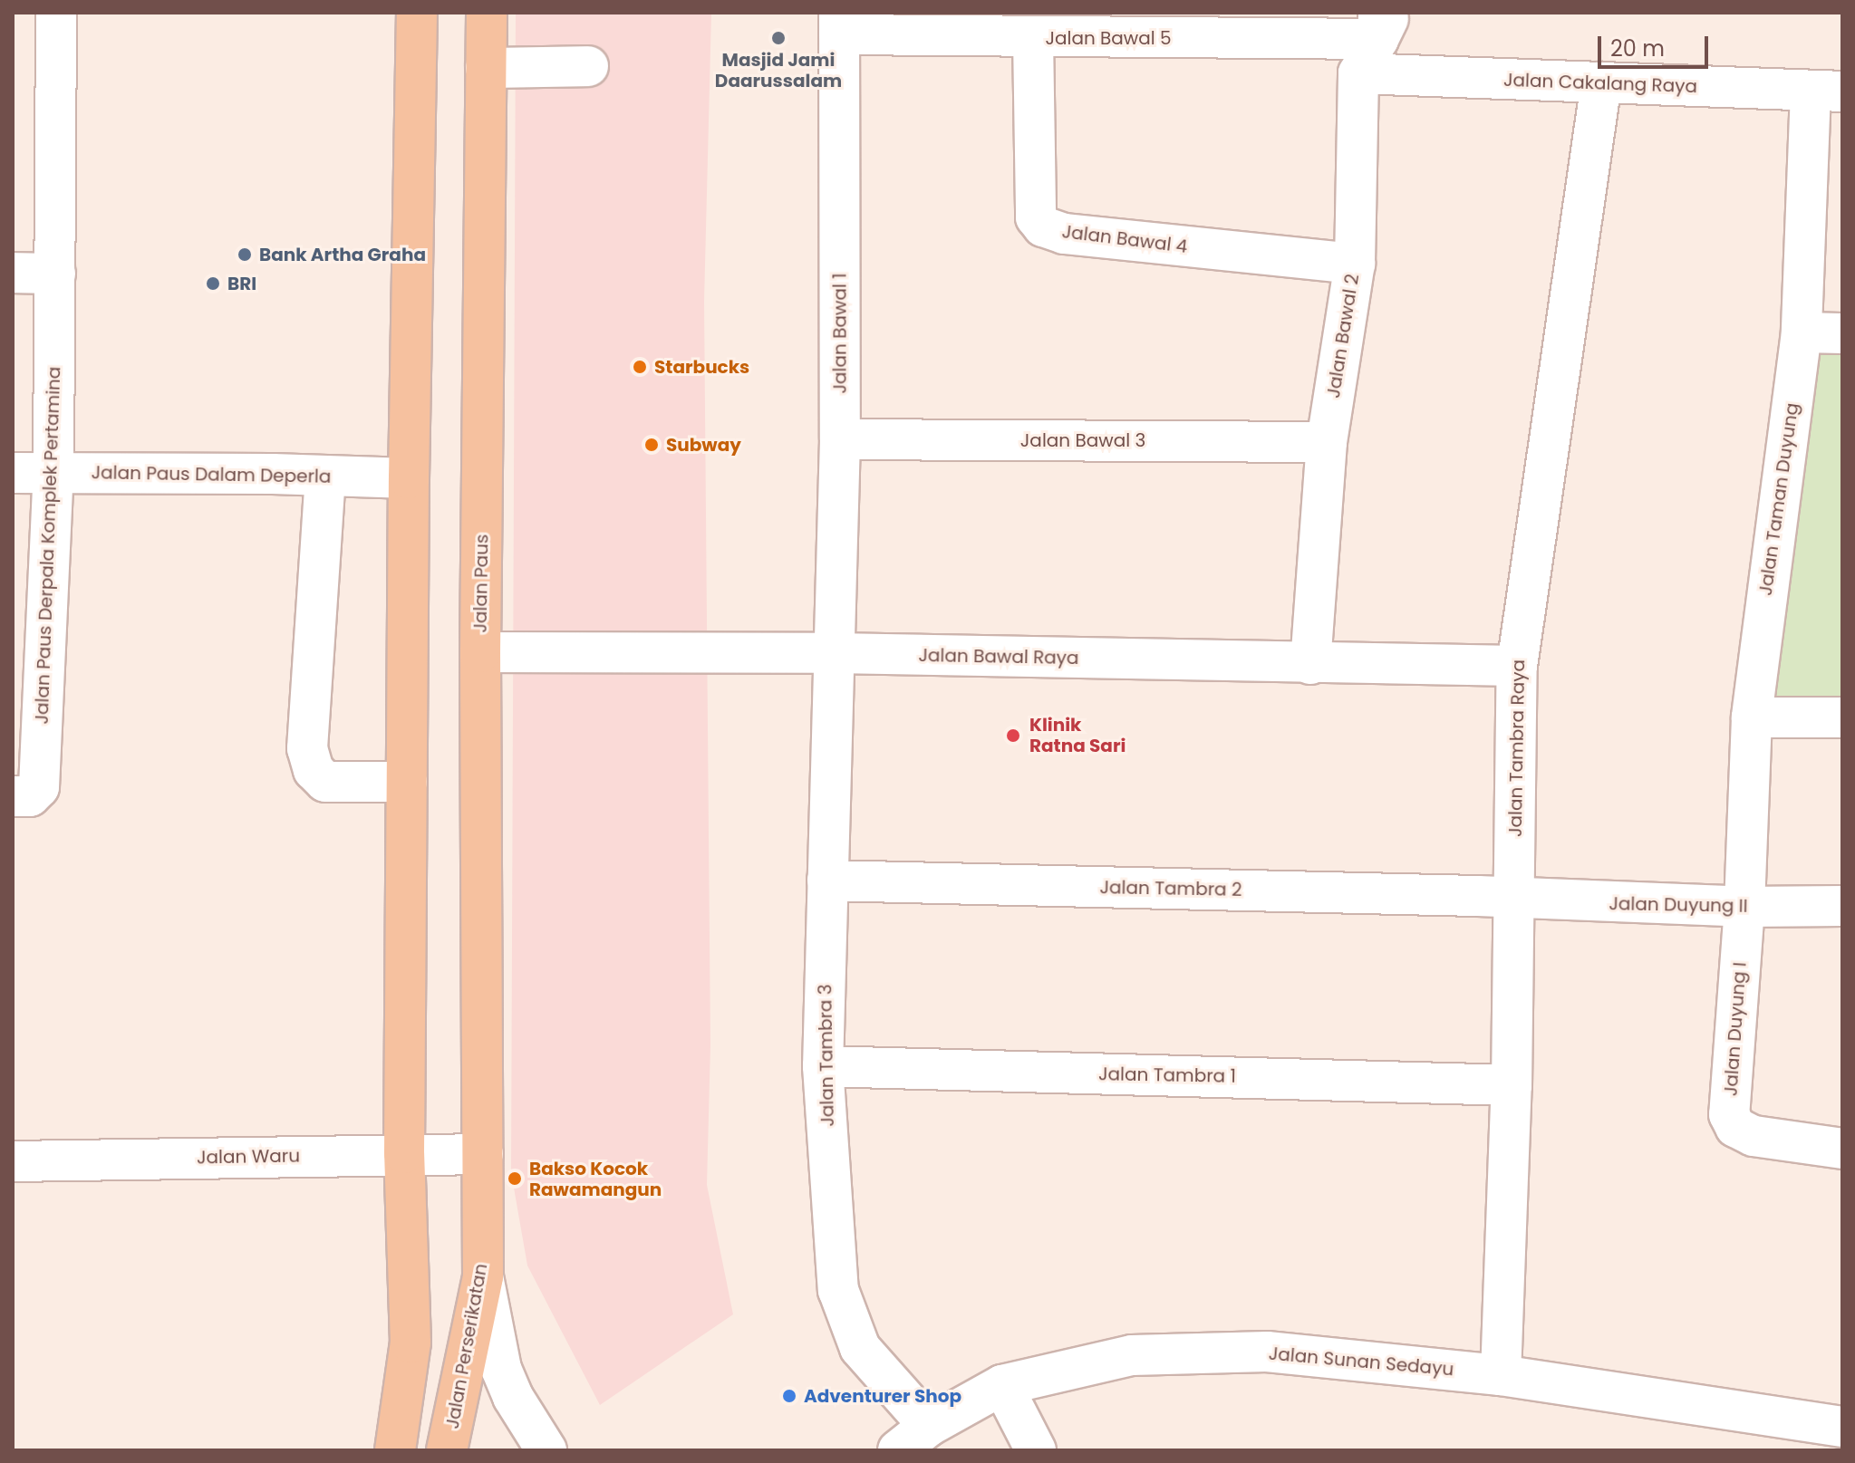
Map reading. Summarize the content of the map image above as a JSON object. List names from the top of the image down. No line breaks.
{"streets":{"main road":["Jalan Paus","Jalan Perserikatan"],"street":["Jalan Bawal 5","Jalan Cakalang Raya","Jalan Bawal 4","Jalan Bawal 1","Jalan Bawal 2","Jalan Bawal 3","Jalan Paus Dalam Deperla","Jalan Taman Duyung","Jalan Paus Derpala Komplek Pertamina","Jalan Bawal Raya","Jalan Tambra Raya","Jalan Tambra 2","Jalan Duyung II","Jalan Duyung I","Jalan Tambra 3","Jalan Tambra 1","Jalan Waru","Jalan Sunan Sedayu"]},"crossings":[["Jalan Bawal 5","Jalan Bawal 4"],["Jalan Bawal 5","Jalan Bawal 1"],["Jalan Bawal 5","Jalan Bawal 2"],["Jalan Cakalang Raya","Jalan Bawal 2"],["Jalan Cakalang Raya","Jalan Taman Duyung"],["Jalan Cakalang Raya","Jalan Tambra Raya"],["Jalan Bawal 4","Jalan Bawal 2"],["Jalan Bawal 1","Jalan Bawal 3"],["Jalan Bawal 1","Jalan Bawal Raya"],["Jalan Bawal 1","Jalan Tambra 3"],["Jalan Bawal 2","Jalan Bawal 3"],["Jalan Bawal 2","Jalan Bawal Raya"],["Jalan Paus Dalam Deperla","Jalan Paus Derpala Komplek Pertamina"],["Jalan Taman Duyung","Jalan Duyung II"],["Jalan Taman Duyung","Jalan Duyung I"],["Jalan Paus","Jalan Bawal Raya"],["Jalan Paus","Jalan Waru"],["Jalan Paus","Jalan Perserikatan"],["Jalan Bawal Raya","Jalan Tambra Raya"],["Jalan Bawal Raya","Jalan Tambra 3"],["Jalan Tambra Raya","Jalan Tambra 2"],["Jalan Tambra Raya","Jalan Duyung II"],["Jalan Tambra Raya","Jalan Tambra 1"],["Jalan Tambra Raya","Jalan Sunan Sedayu"],["Jalan Tambra 2","Jalan Duyung II"],["Jalan Tambra 2","Jalan Tambra 3"],["Jalan Duyung II","Jalan Duyung I"],["Jalan Tambra 3","Jalan Tambra 1"],["Jalan Tambra 3","Jalan Sunan Sedayu"],["Jalan Waru","Jalan Perserikatan"]],"places":["Masjid Jami Daarussalam","Bank Artha Graha","BRI","Starbucks","Subway","Klinik Ratna Sari","Bakso Kocok Rawamangun","Adventurer Shop"],"scale_bar":"20 m"}
